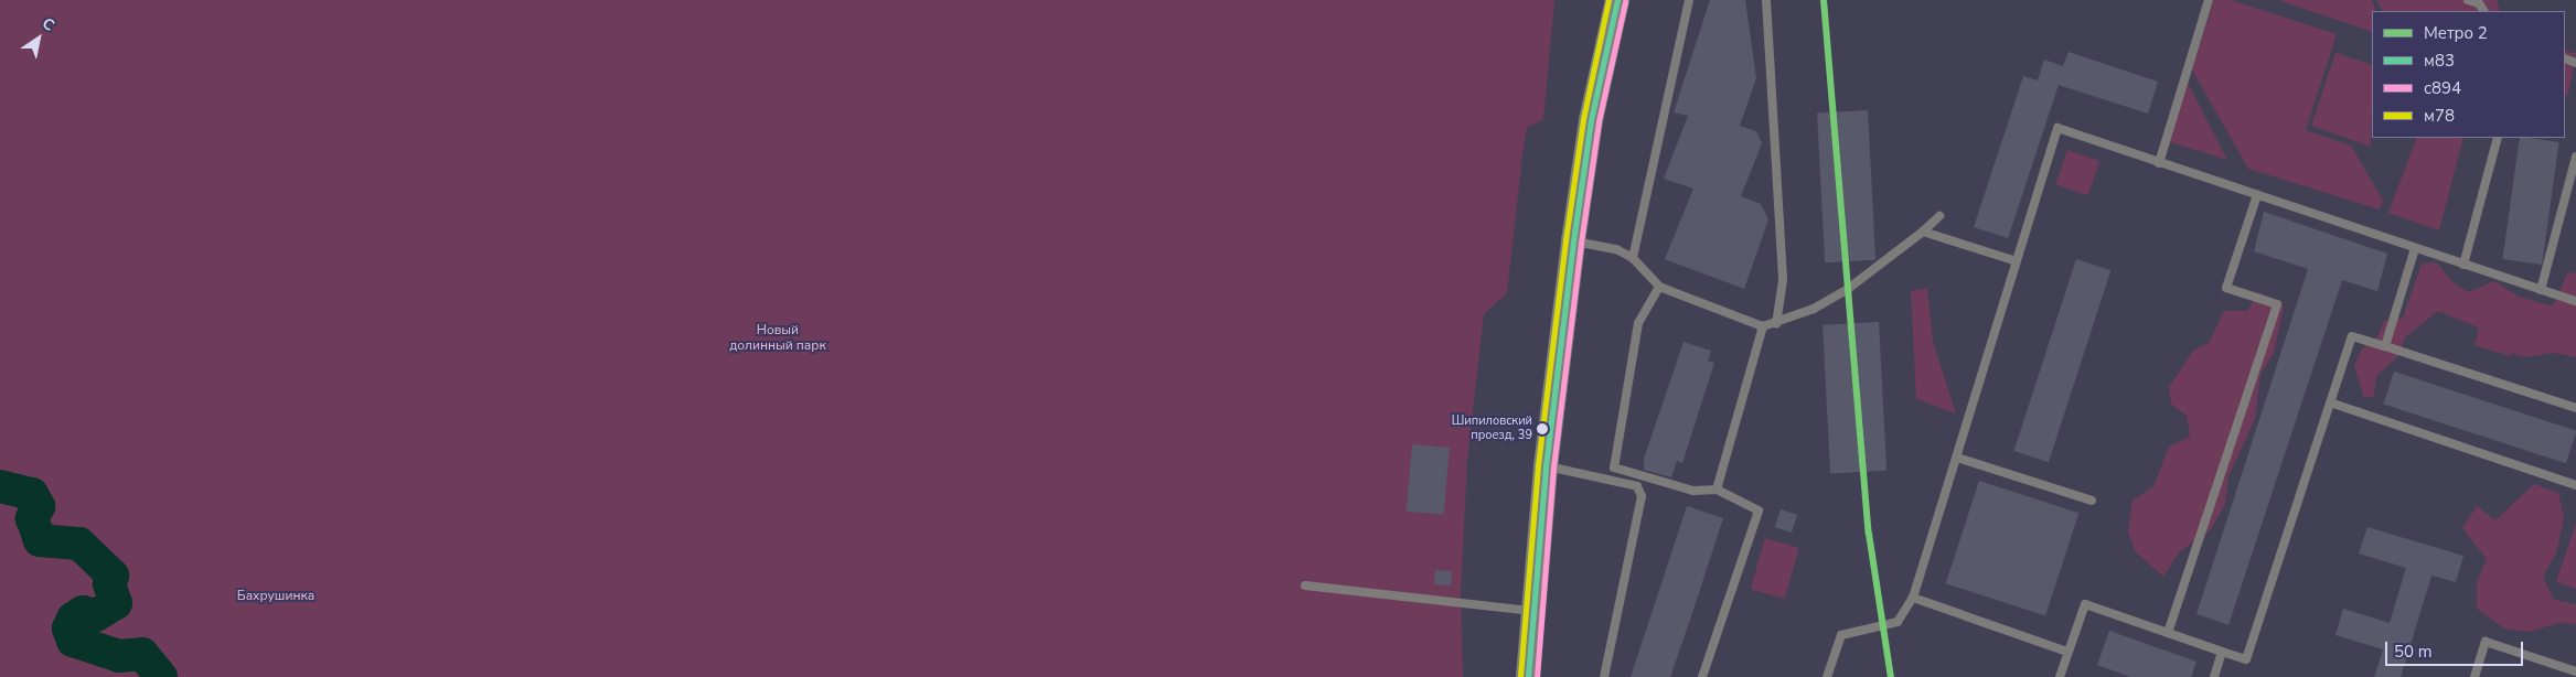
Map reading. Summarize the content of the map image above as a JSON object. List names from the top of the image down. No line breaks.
{"parks":["Новый долинный парк","Бахрушинка"],"places":["Шипиловский проезд, 39"],"lines":["metro line 2","transit line м83","transit line м78","transit line с894"],"legend":["Метро 2","м83","с894","м78"],"scale_bar":"50 m","north":"top right"}
